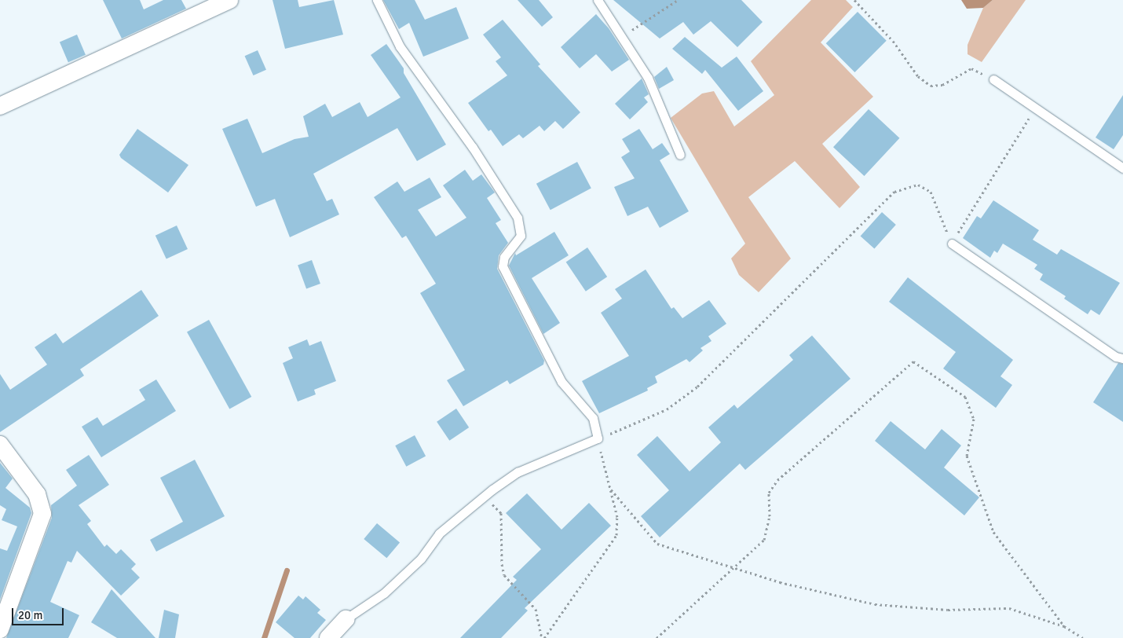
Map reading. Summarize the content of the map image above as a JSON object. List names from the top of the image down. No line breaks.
{"scale_bar":"20 m"}
